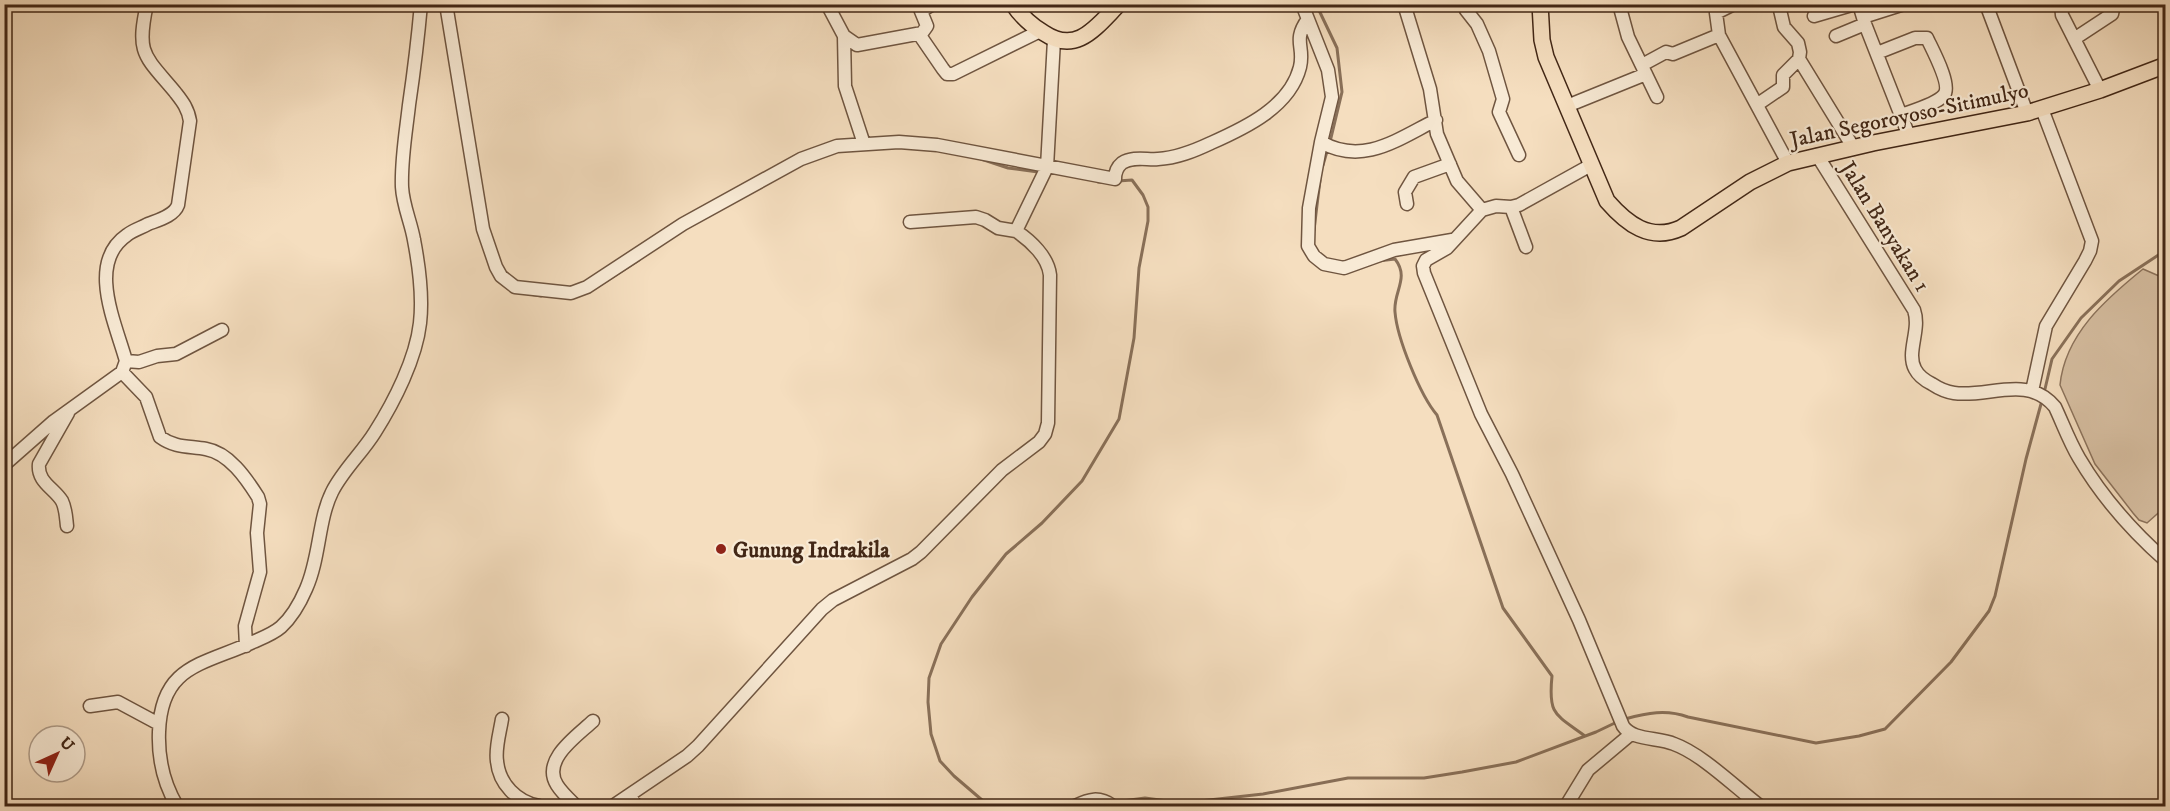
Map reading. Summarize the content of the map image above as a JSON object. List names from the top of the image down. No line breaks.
{"streets":{"main road":["Jalan Segoroyoso-Sitimulyo"],"street":["Jalan Banyakan 1"]},"crossings":[["Jalan Segoroyoso-Sitimulyo","Jalan Banyakan 1"]],"places":["Gunung Indrakila"],"north":"top right"}
